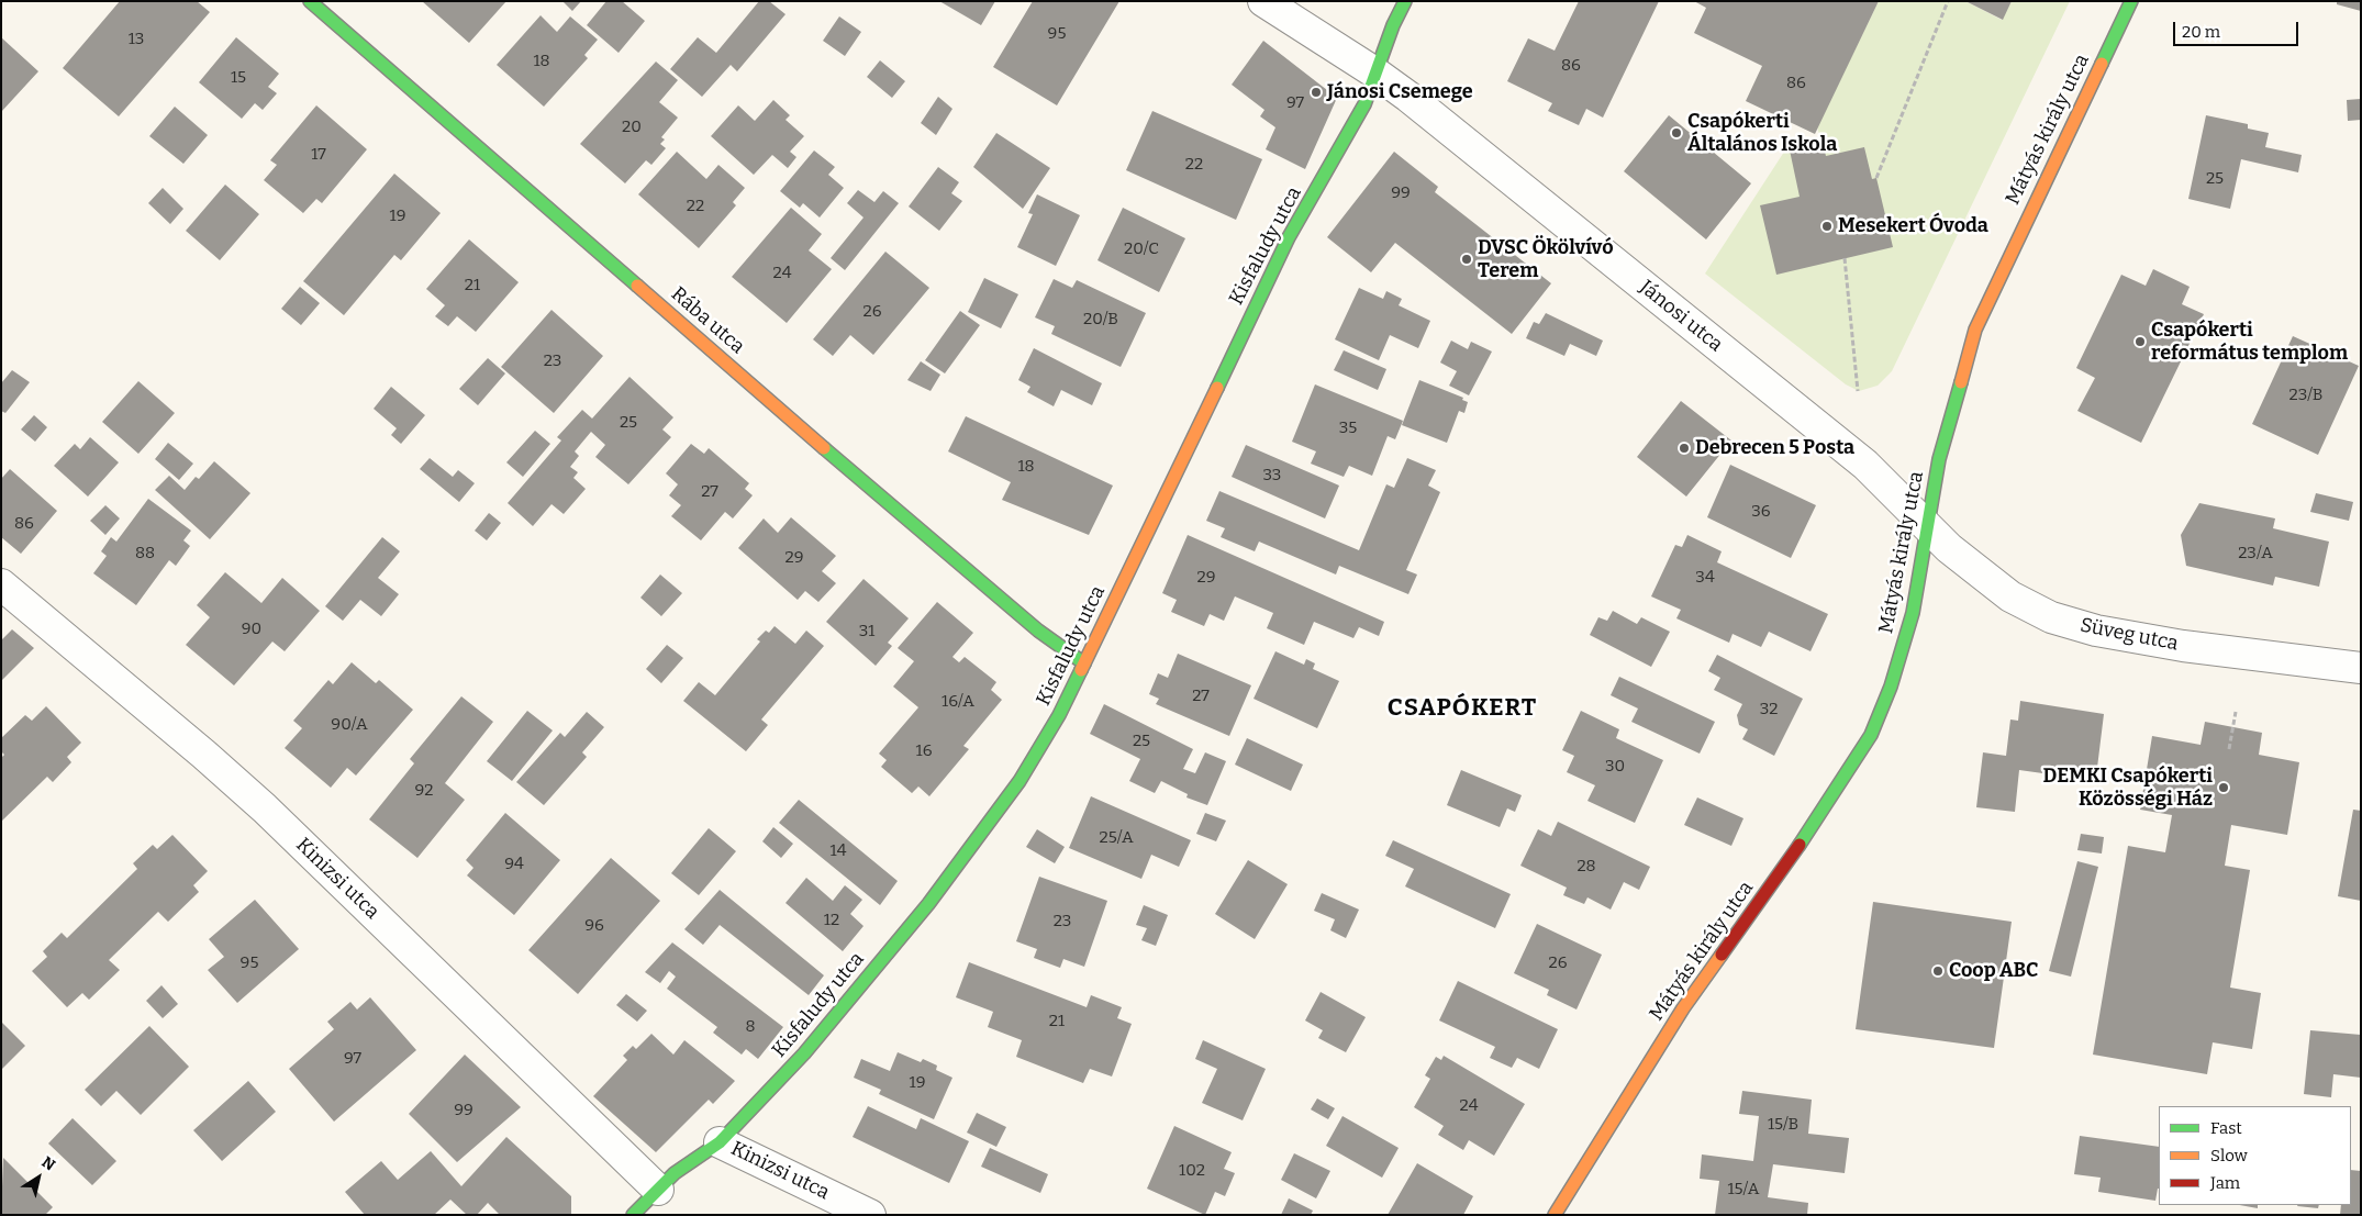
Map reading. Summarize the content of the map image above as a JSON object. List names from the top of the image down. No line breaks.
{"streets":{"street":["Mátyás király utca","Kisfaludy utca","Jánosi utca","Rába utca","Süveg utca","Kinizsi utca"]},"crossings":[["Mátyás király utca","Jánosi utca"],["Mátyás király utca","Süveg utca"],["Kisfaludy utca","Jánosi utca"],["Kisfaludy utca","Rába utca"],["Kisfaludy utca","Kinizsi utca"],["Jánosi utca","Süveg utca"]],"districts":["CSAPÓKERT"],"places":["Jánosi Csemege","Csapókerti Általános Iskola","Mesekert Óvoda","DVSC Ökölvívó Terem","Csapókerti református templom","Debrecen 5 Posta","DEMKI Csapókerti Közösségi Ház","Coop ABC"],"house_numbers":["95","13","18","86","15","86","97","20","17","22","25","99","22","19","20/C","24","21","26","20/B","23","23/B","25","35","18","33","27","36","86","88","23/A","29","29","34","90","31","27","16/A","32","90/A","25","16","30","92","25/A","14","94","28","12","23","96","95","26","21","8","97","19","24","99","15/B","102","15/A"],"legend":["Fast","Slow","Jam"],"scale_bar":"20 m","north":"top right"}
